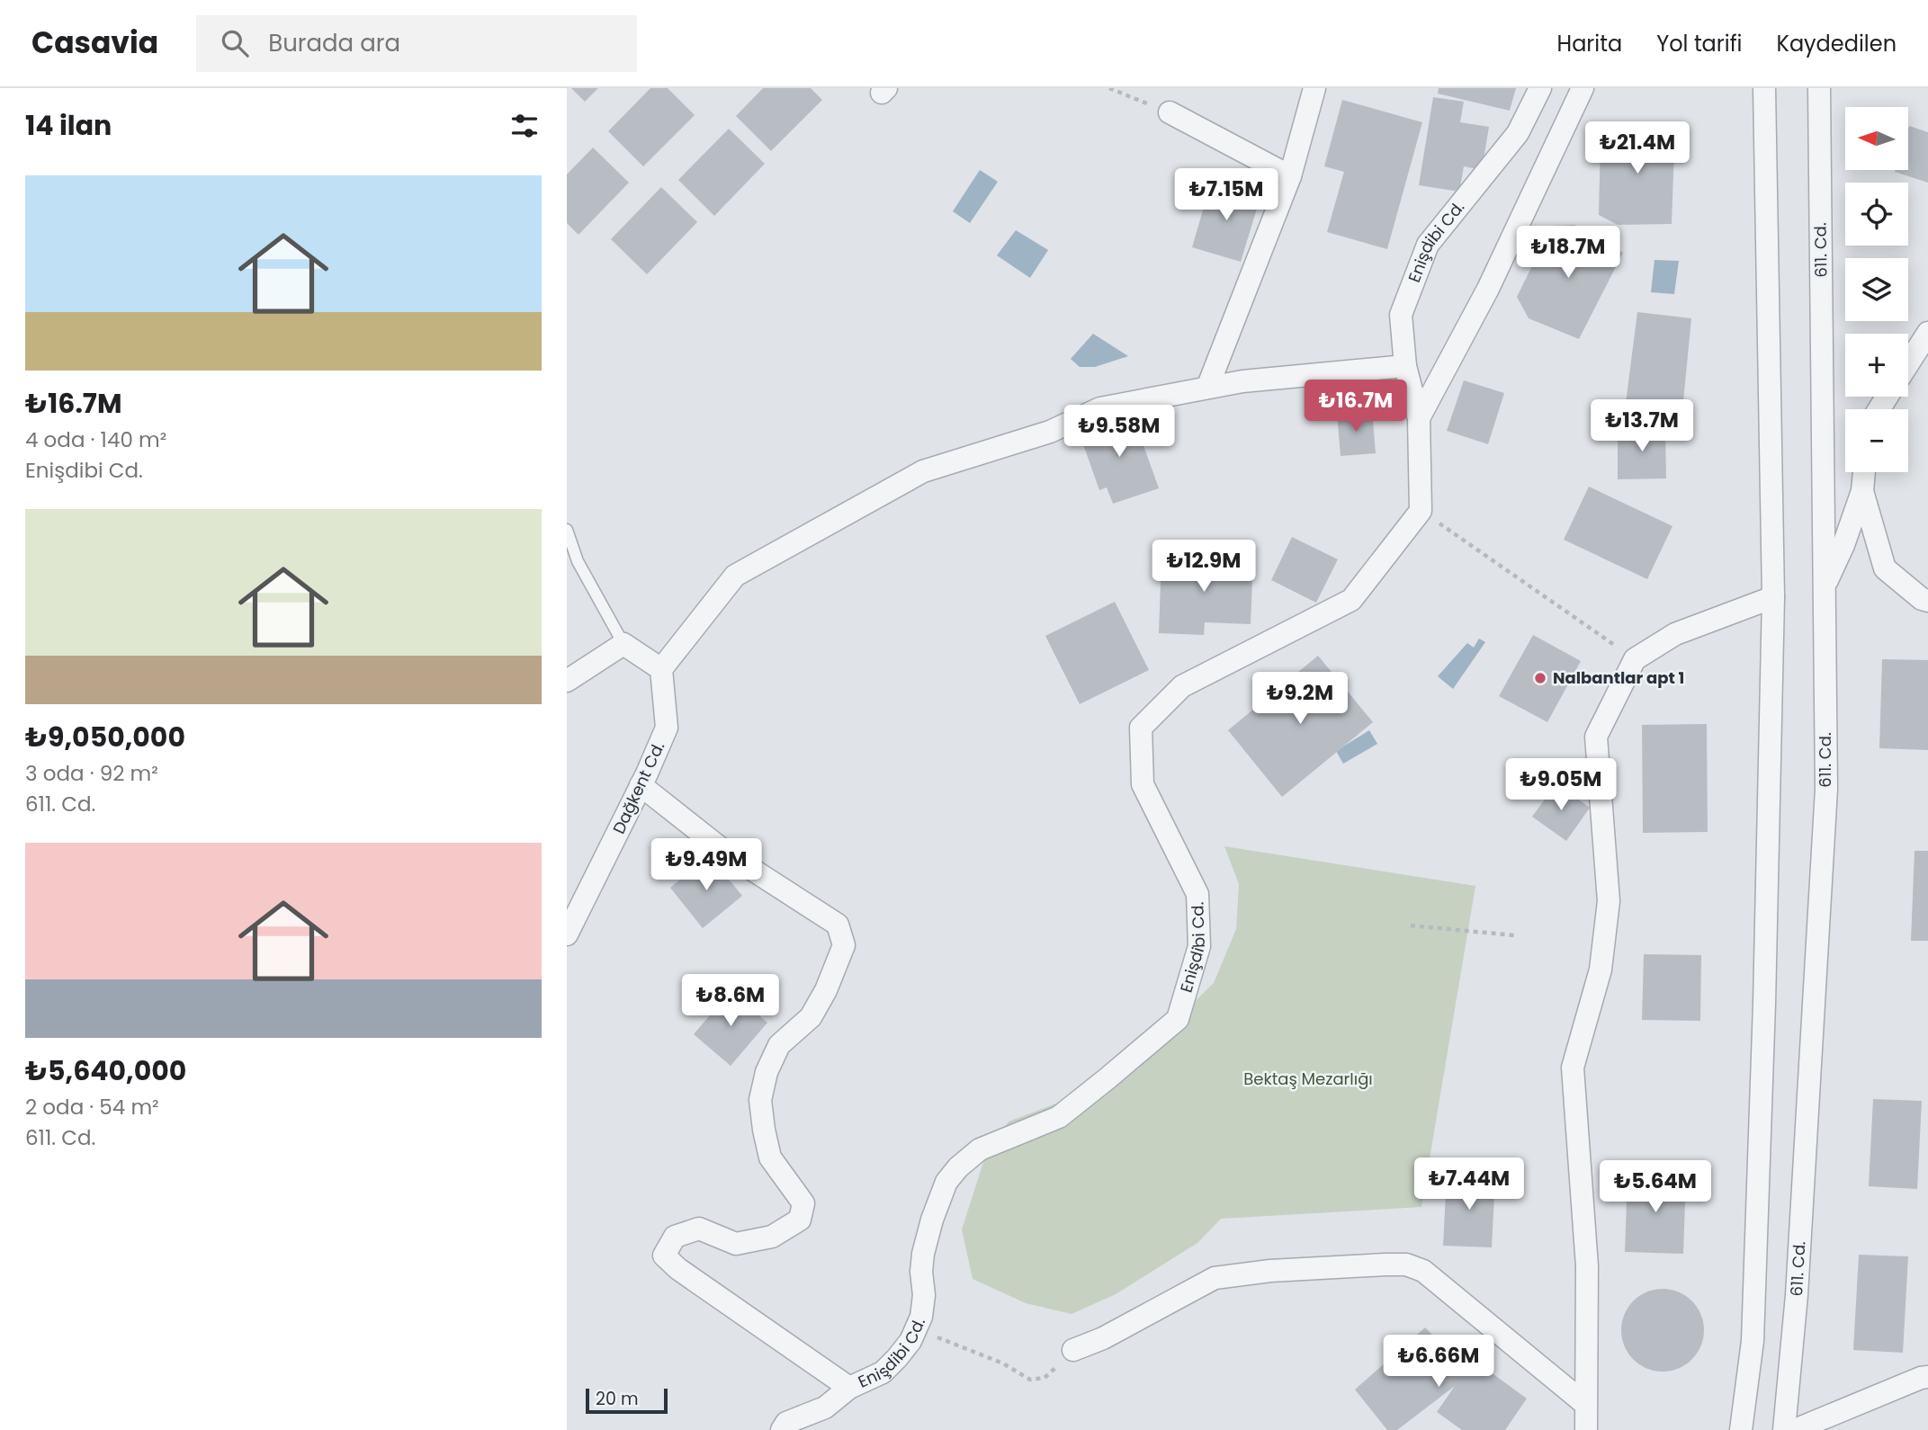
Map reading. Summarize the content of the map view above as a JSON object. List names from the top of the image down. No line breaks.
{"streets":{"street":["Enişdibi Cd.","611. Cd.","Dağkent Cd."]},"parks":["Bektaş Mezarlığı"],"places":["Nalbantlar apt 1"],"scale_bar":"20 m","north":"left","page":{"header":"Casavia","search":"Burada ara","nav":["Harita","Yol tarifi","Kaydedilen"],"heading":"14 ilan","map_buttons":["+","−"],"price":["₺21.4M","₺7.15M","₺18.7M","₺16.7M","₺13.7M","₺9.58M","₺12.9M","₺9.2M","₺9.05M","₺9.49M","₺8.6M","₺7.44M","₺5.64M","₺6.66M"],"list":[{"name":"₺16.7M","note":"4 oda · 140 m² · Enişdibi Cd."},{"name":"₺9,050,000","note":"3 oda · 92 m² · 611. Cd."},{"name":"₺5,640,000","note":"2 oda · 54 m² · 611. Cd."}],"scale":"20 m"}}
